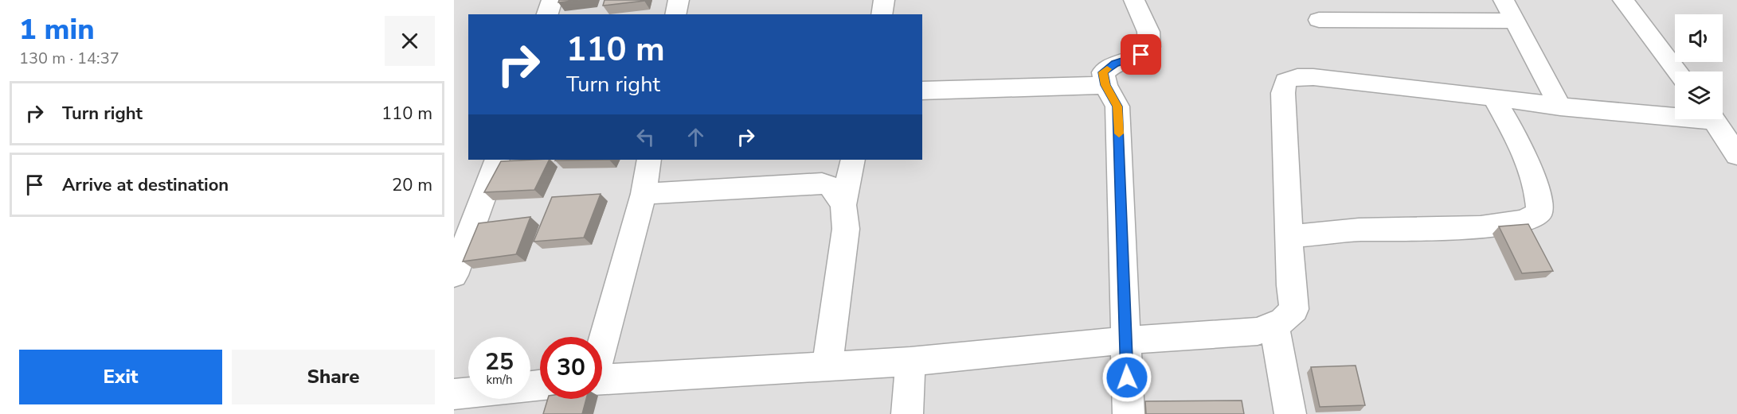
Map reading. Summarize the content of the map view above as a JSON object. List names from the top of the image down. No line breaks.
{"page":{"heading":["1 min","130 m · 14:37"],"turn":["110 m","Turn right"],"list":[{"name":"Turn right","value":"110 m"},{"name":"Arrive at destination","value":"20 m"}],"speed":"25 km/h","limit":"30","buttons":["Exit","Share"]}}
